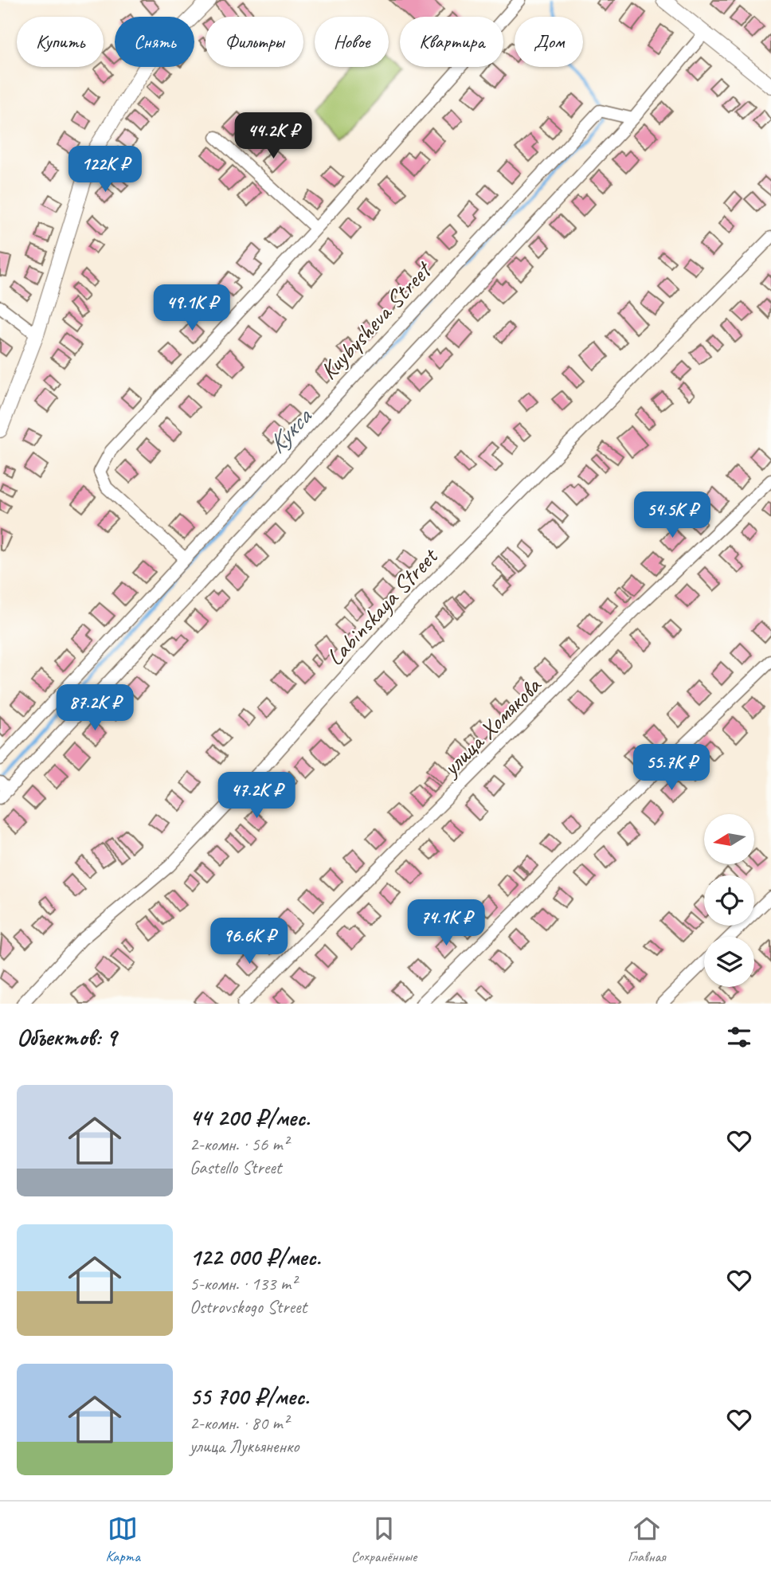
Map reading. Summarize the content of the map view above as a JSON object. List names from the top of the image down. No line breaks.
{"streets":{"street":["Kuybysheva Street","Labinskaya Street","улица Хомякова"]},"water":["Кукса"],"north":"left","page":{"chip":["Купить","Снять","Фильтры","Новое","Квартира","Дом"],"price":["44.2K ₽","122K ₽","49.1K ₽","54.5K ₽","87.2K ₽","55.7K ₽","47.2K ₽","74.1K ₽","96.6K ₽"],"heading":"Объектов: 9","list":[{"name":"44 200 ₽/мес.","note":"2-комн. · 56 m² · Gastello Street"},{"name":"122 000 ₽/мес.","note":"5-комн. · 133 m² · Ostrovskogo Street"},{"name":"55 700 ₽/мес.","note":"2-комн. · 80 m² · улица Лукьяненко"}],"tabs":["Карта","Сохранённые","Главная"]}}
